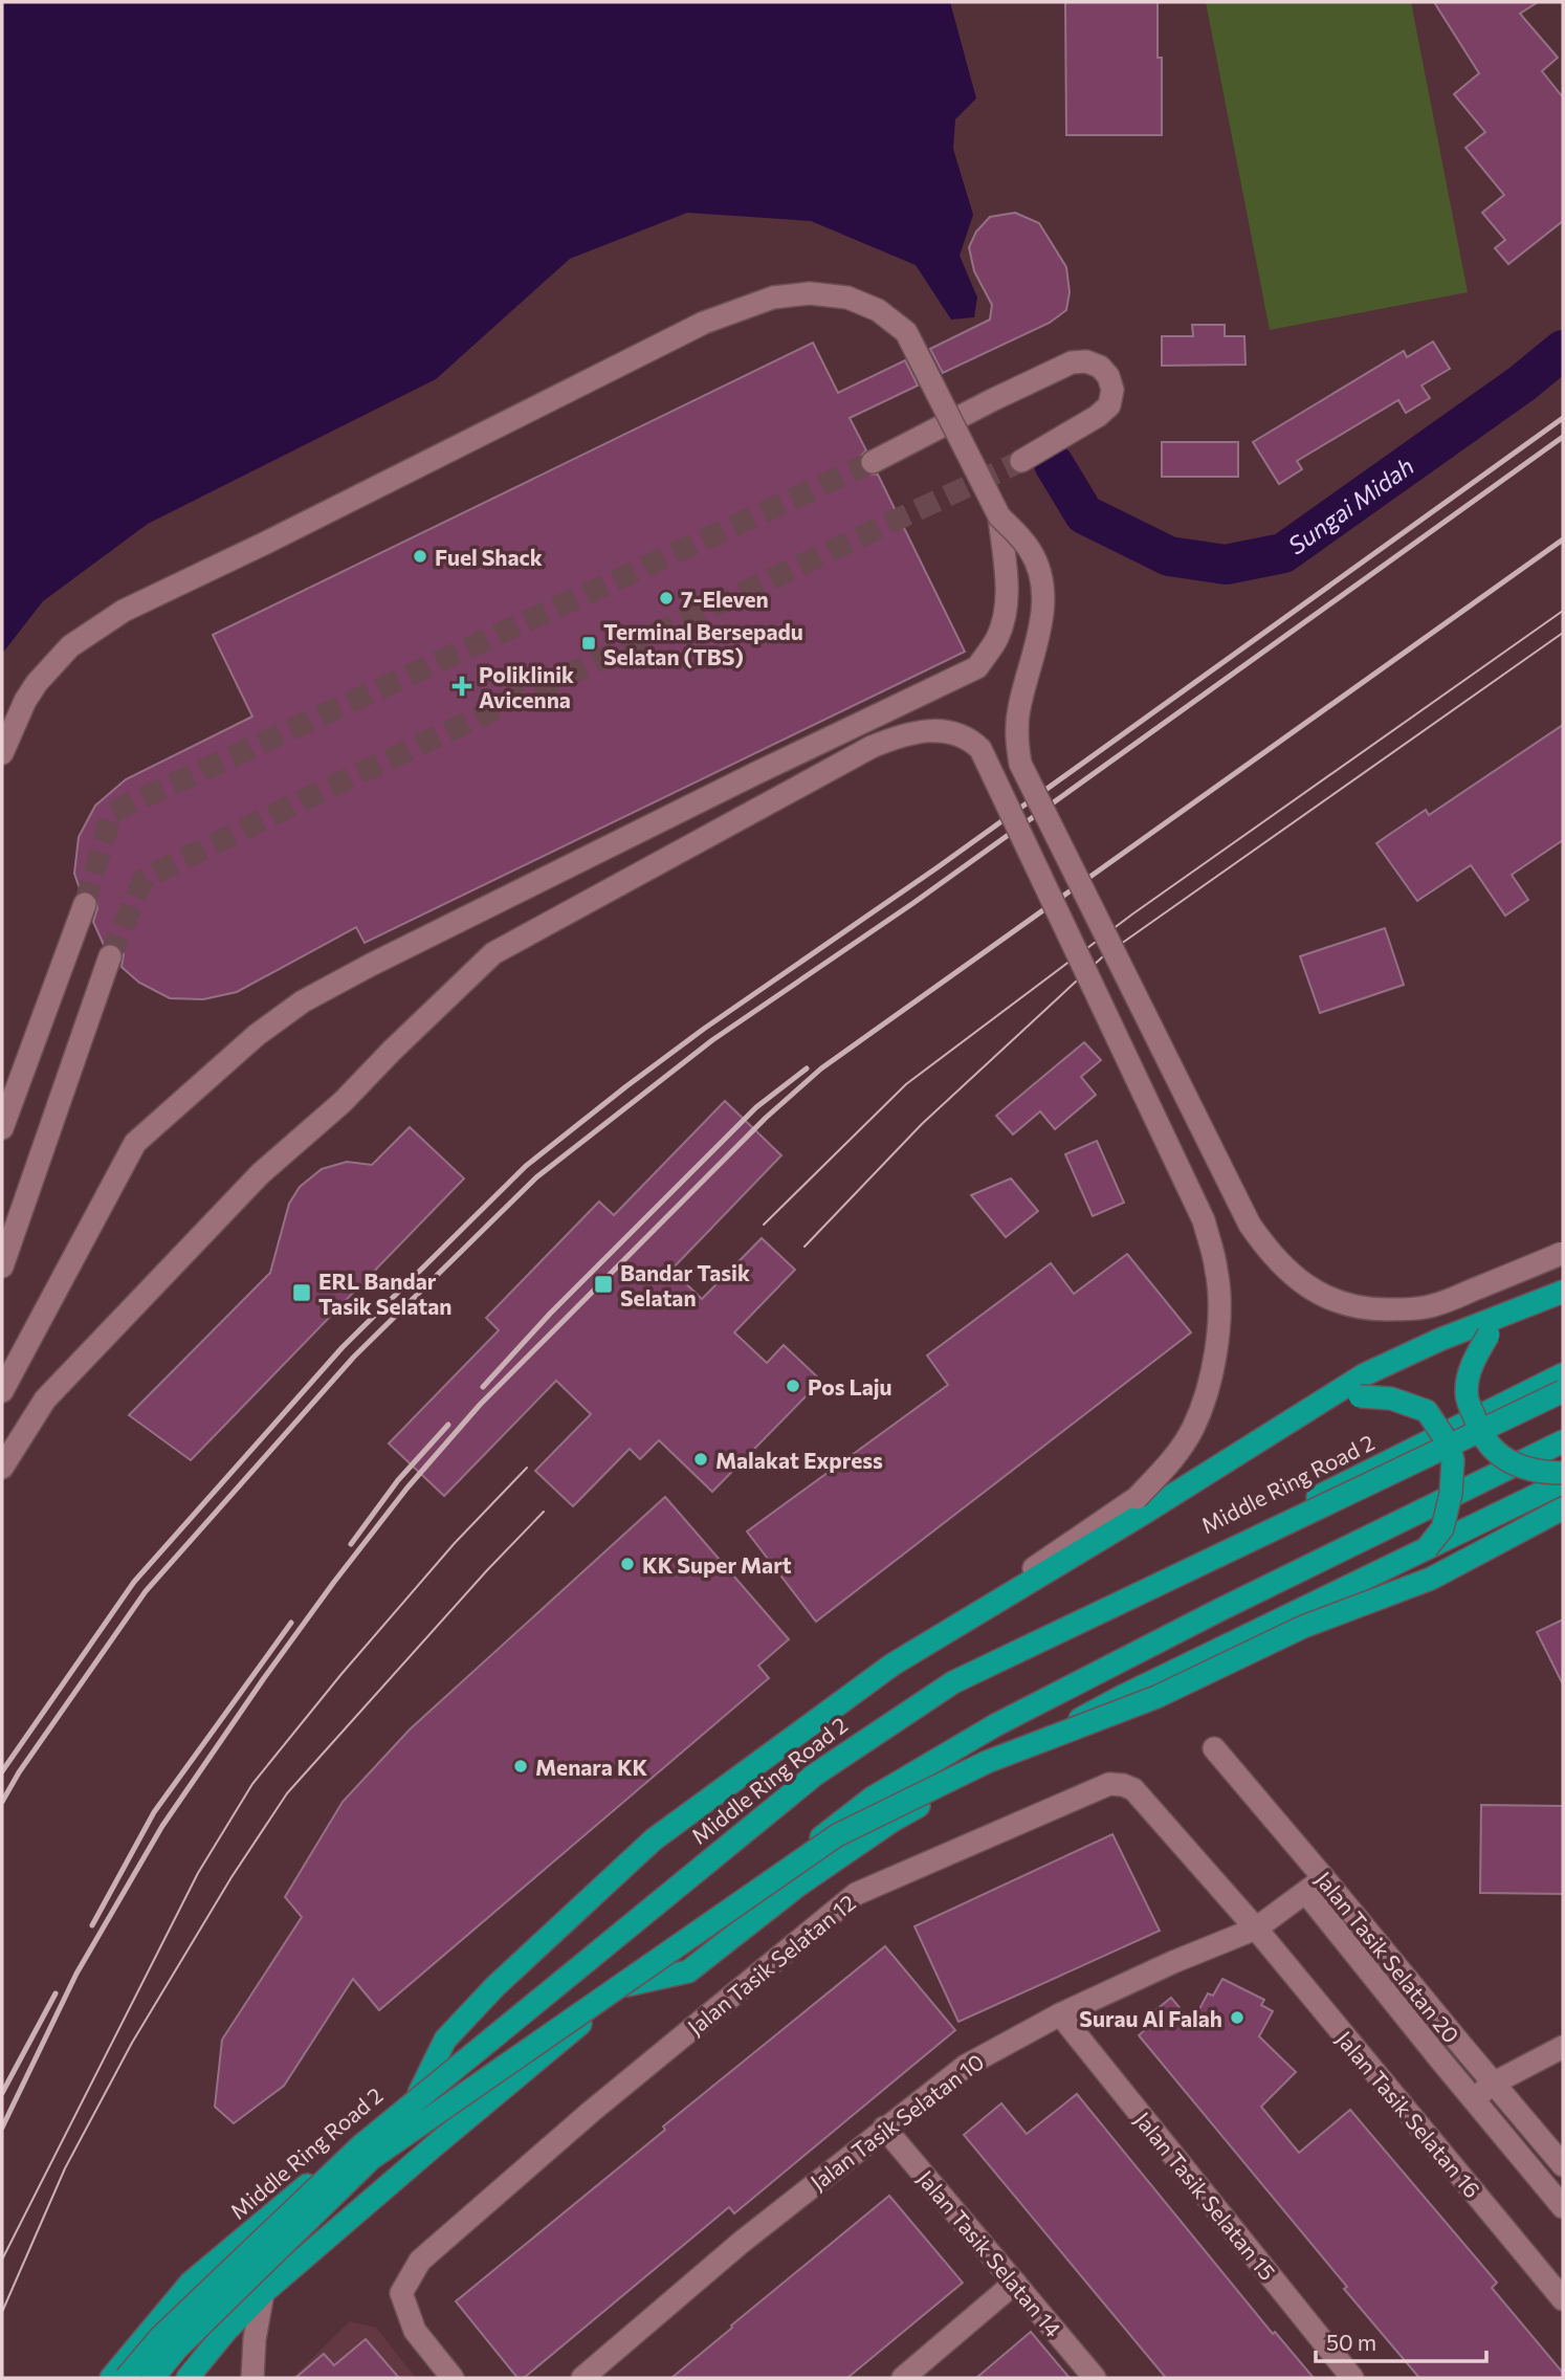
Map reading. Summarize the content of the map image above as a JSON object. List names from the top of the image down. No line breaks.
{"streets":{"highway":["Middle Ring Road 2"],"street":["Jalan Tasik Selatan 20","Jalan Tasik Selatan 12","Jalan Tasik Selatan 16","Jalan Tasik Selatan 10","Jalan Tasik Selatan 15","Jalan Tasik Selatan 14"]},"crossings":[["Jalan Tasik Selatan 20","Jalan Tasik Selatan 10"],["Jalan Tasik Selatan 12","Jalan Tasik Selatan 16"],["Jalan Tasik Selatan 12","Jalan Tasik Selatan 10"],["Jalan Tasik Selatan 16","Jalan Tasik Selatan 10"],["Jalan Tasik Selatan 10","Jalan Tasik Selatan 15"],["Jalan Tasik Selatan 10","Jalan Tasik Selatan 14"]],"water":["Sungai Midah"],"places":{"other":["Fuel Shack","7-Eleven","Pos Laju","Malakat Express","KK Super Mart","Menara KK","Surau Al Falah"],"transit":["Terminal Bersepadu Selatan (TBS)","Bandar Tasik Selatan","ERL Bandar Tasik Selatan"],"health":["Poliklinik Avicenna"]},"scale_bar":"50 m"}
